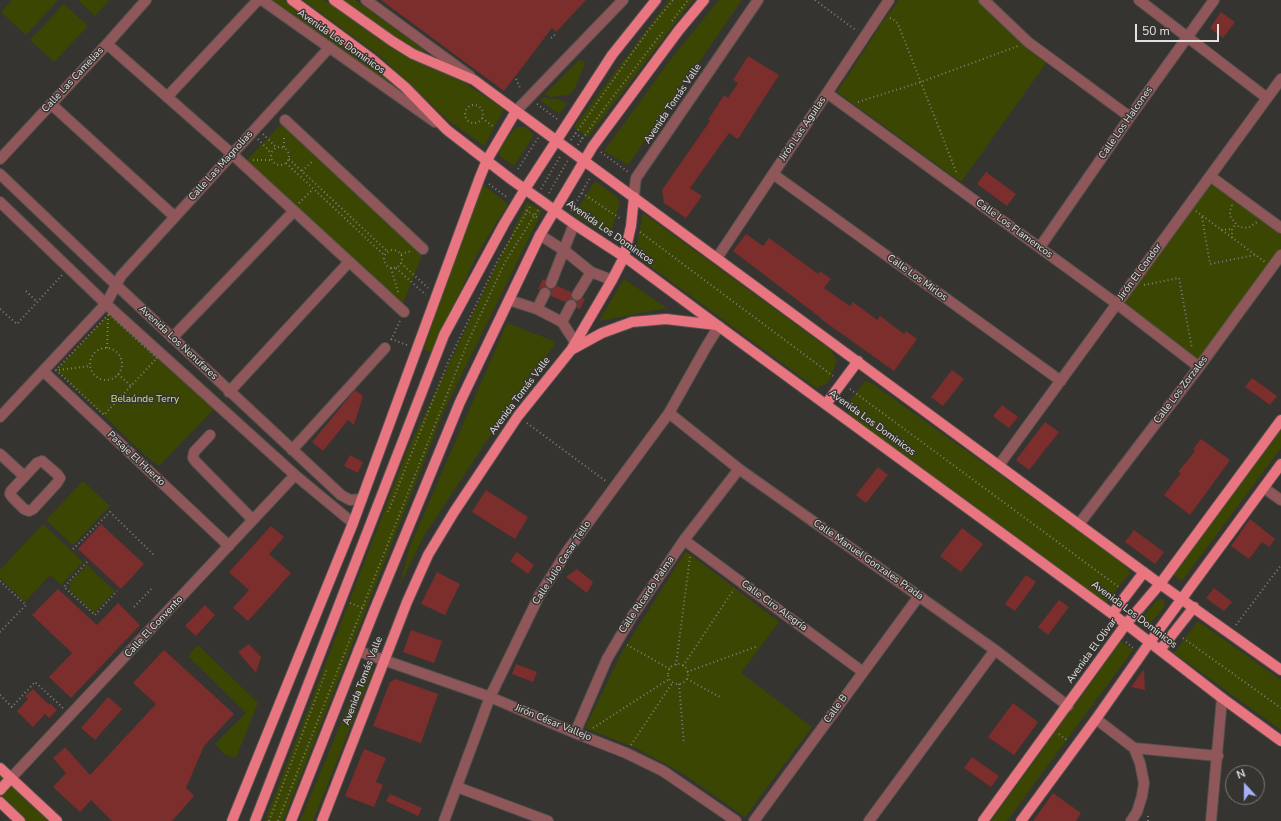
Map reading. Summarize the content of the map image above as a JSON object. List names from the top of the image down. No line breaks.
{"streets":{"main road":["Avenida Los Dominicos","Avenida Tomás Valle","Avenida El Olivar"],"street":["Calle Las Camelias","Calle Los Halcones","Jirón Las Aguilas","Calle Las Magnolias","Calle Los Flamencos","Jirón El Condor","Calle Los Mirlos","Avenida Los Nenufares","Calle Los Zorzales","Pasaje El Huerto","Calle Manuel Gonzales Prada","Calle Julio Cesar Tello","Calle Ricardo Palma","Calle Ciro Alegría","Calle El Convento","Calle B","Jirón César Vallejo"]},"crossings":[["Avenida Los Dominicos","Avenida Tomás Valle"],["Avenida Los Dominicos","Calle Las Magnolias"],["Avenida Los Dominicos","Calle Julio Cesar Tello"],["Avenida Los Dominicos","Avenida El Olivar"],["Avenida Tomás Valle","Jirón César Vallejo"],["Calle Los Halcones","Calle Los Flamencos"],["Jirón Las Aguilas","Calle Los Flamencos"],["Jirón Las Aguilas","Calle Los Mirlos"],["Calle Las Magnolias","Avenida Los Nenufares"],["Calle Las Magnolias","Pasaje El Huerto"],["Calle Los Flamencos","Jirón El Condor"],["Calle Los Flamencos","Calle Los Zorzales"],["Jirón El Condor","Calle Los Mirlos"],["Avenida Los Nenufares","Calle El Convento"],["Pasaje El Huerto","Calle El Convento"],["Calle Manuel Gonzales Prada","Calle Julio Cesar Tello"],["Calle Manuel Gonzales Prada","Calle Ricardo Palma"],["Calle Manuel Gonzales Prada","Avenida El Olivar"],["Calle Manuel Gonzales Prada","Calle B"],["Calle Julio Cesar Tello","Jirón César Vallejo"],["Calle Ricardo Palma","Calle Ciro Alegría"],["Calle Ricardo Palma","Jirón César Vallejo"],["Calle Ciro Alegría","Calle B"]],"parks":["Belaúnde Terry"],"scale_bar":"50 m","north":"top"}
